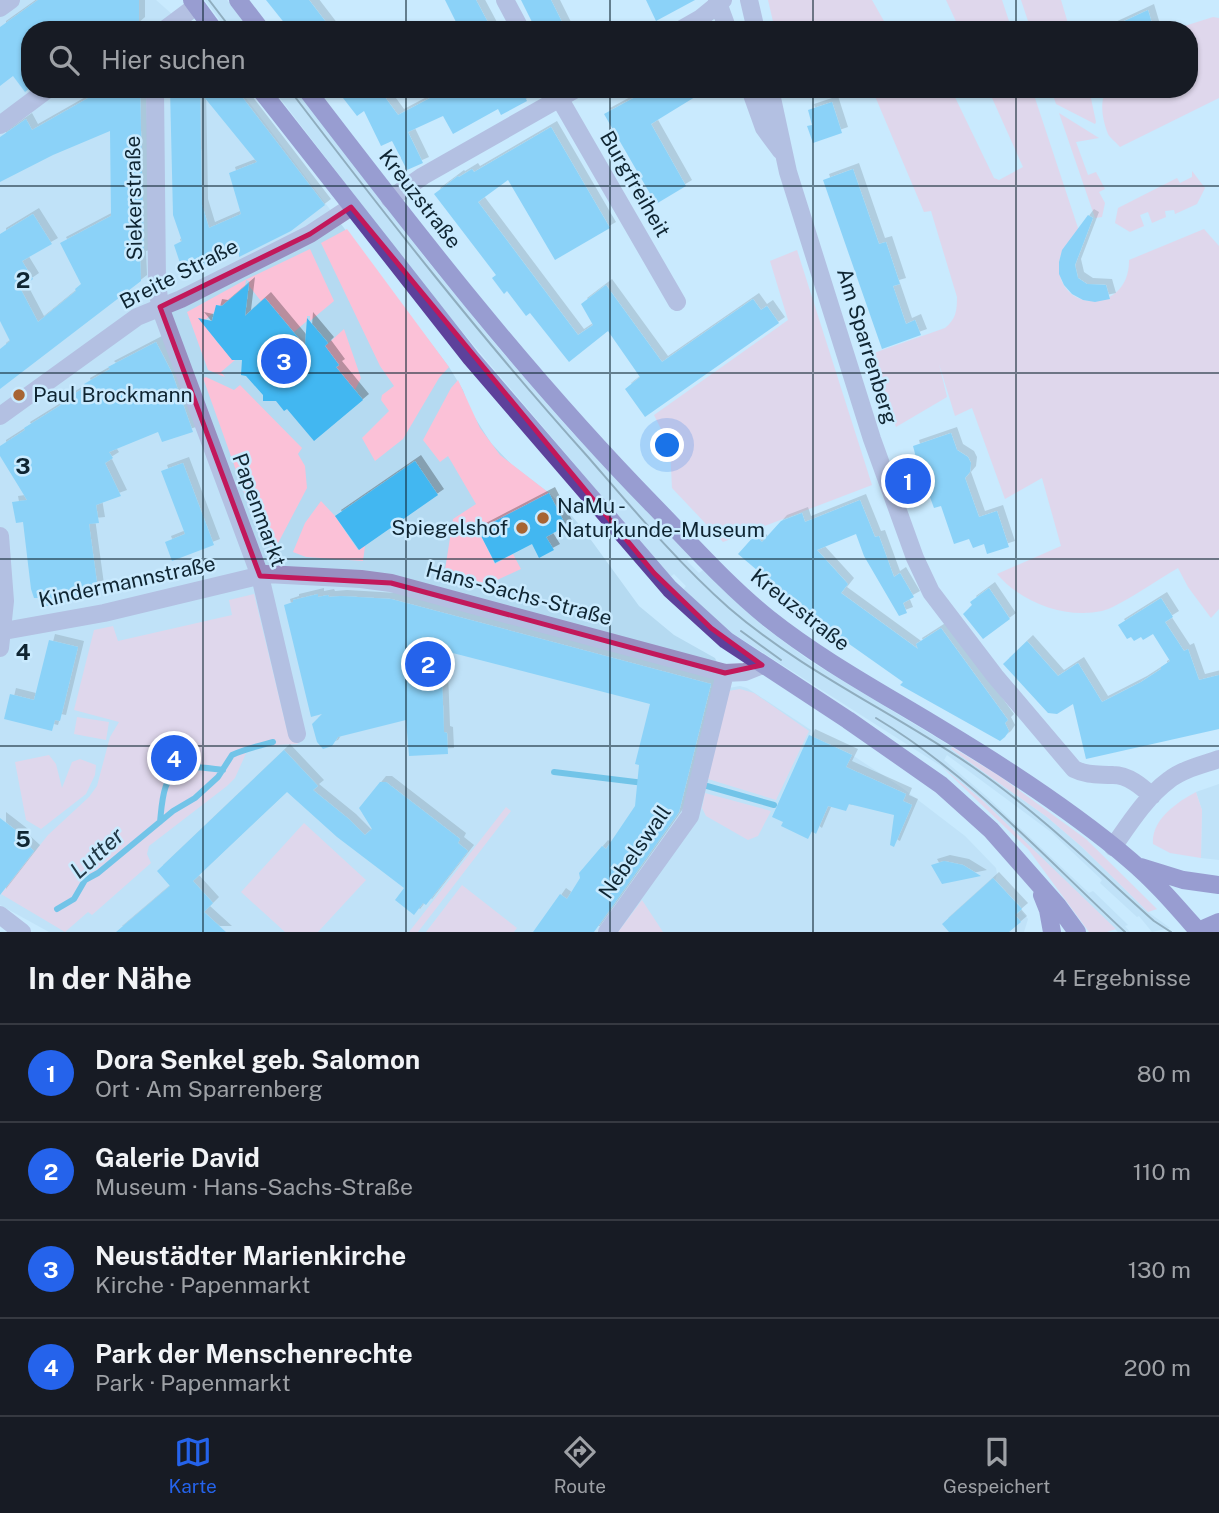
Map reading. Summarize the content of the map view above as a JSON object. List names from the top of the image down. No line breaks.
{"streets":{"main road":["Kreuzstraße"],"street":["Burgfreiheit","Siekerstraße","Breite Straße","Am Sparrenberg","Papenmarkt","Kindermannstraße","Hans-Sachs-Straße","Nebelswall"]},"crossings":[["Siekerstraße","Breite Straße"],["Siekerstraße","Papenmarkt"],["Breite Straße","Papenmarkt"],["Papenmarkt","Kindermannstraße"],["Papenmarkt","Hans-Sachs-Straße"],["Kindermannstraße","Hans-Sachs-Straße"],["Hans-Sachs-Straße","Nebelswall"]],"water":["Lutter"],"places":["Paul Brockmann","NaMu - Naturkunde-Museum","Spiegelshof"],"page":{"search":"Hier suchen","pins":["3","1","2","4"],"heading":["In der Nähe","4 Ergebnisse"],"list":[{"mark":"1","name":"Dora Senkel geb. Salomon","note":"Ort · Am Sparrenberg","value":"80 m"},{"mark":"2","name":"Galerie David","note":"Museum · Hans-Sachs-Straße","value":"110 m"},{"mark":"3","name":"Neustädter Marienkirche","note":"Kirche · Papenmarkt","value":"130 m"},{"mark":"4","name":"Park der Menschenrechte","note":"Park · Papenmarkt","value":"200 m"}],"nav":["Karte","Route","Gespeichert"]},"grid":{"rows":["2","3","4","5"]}}
